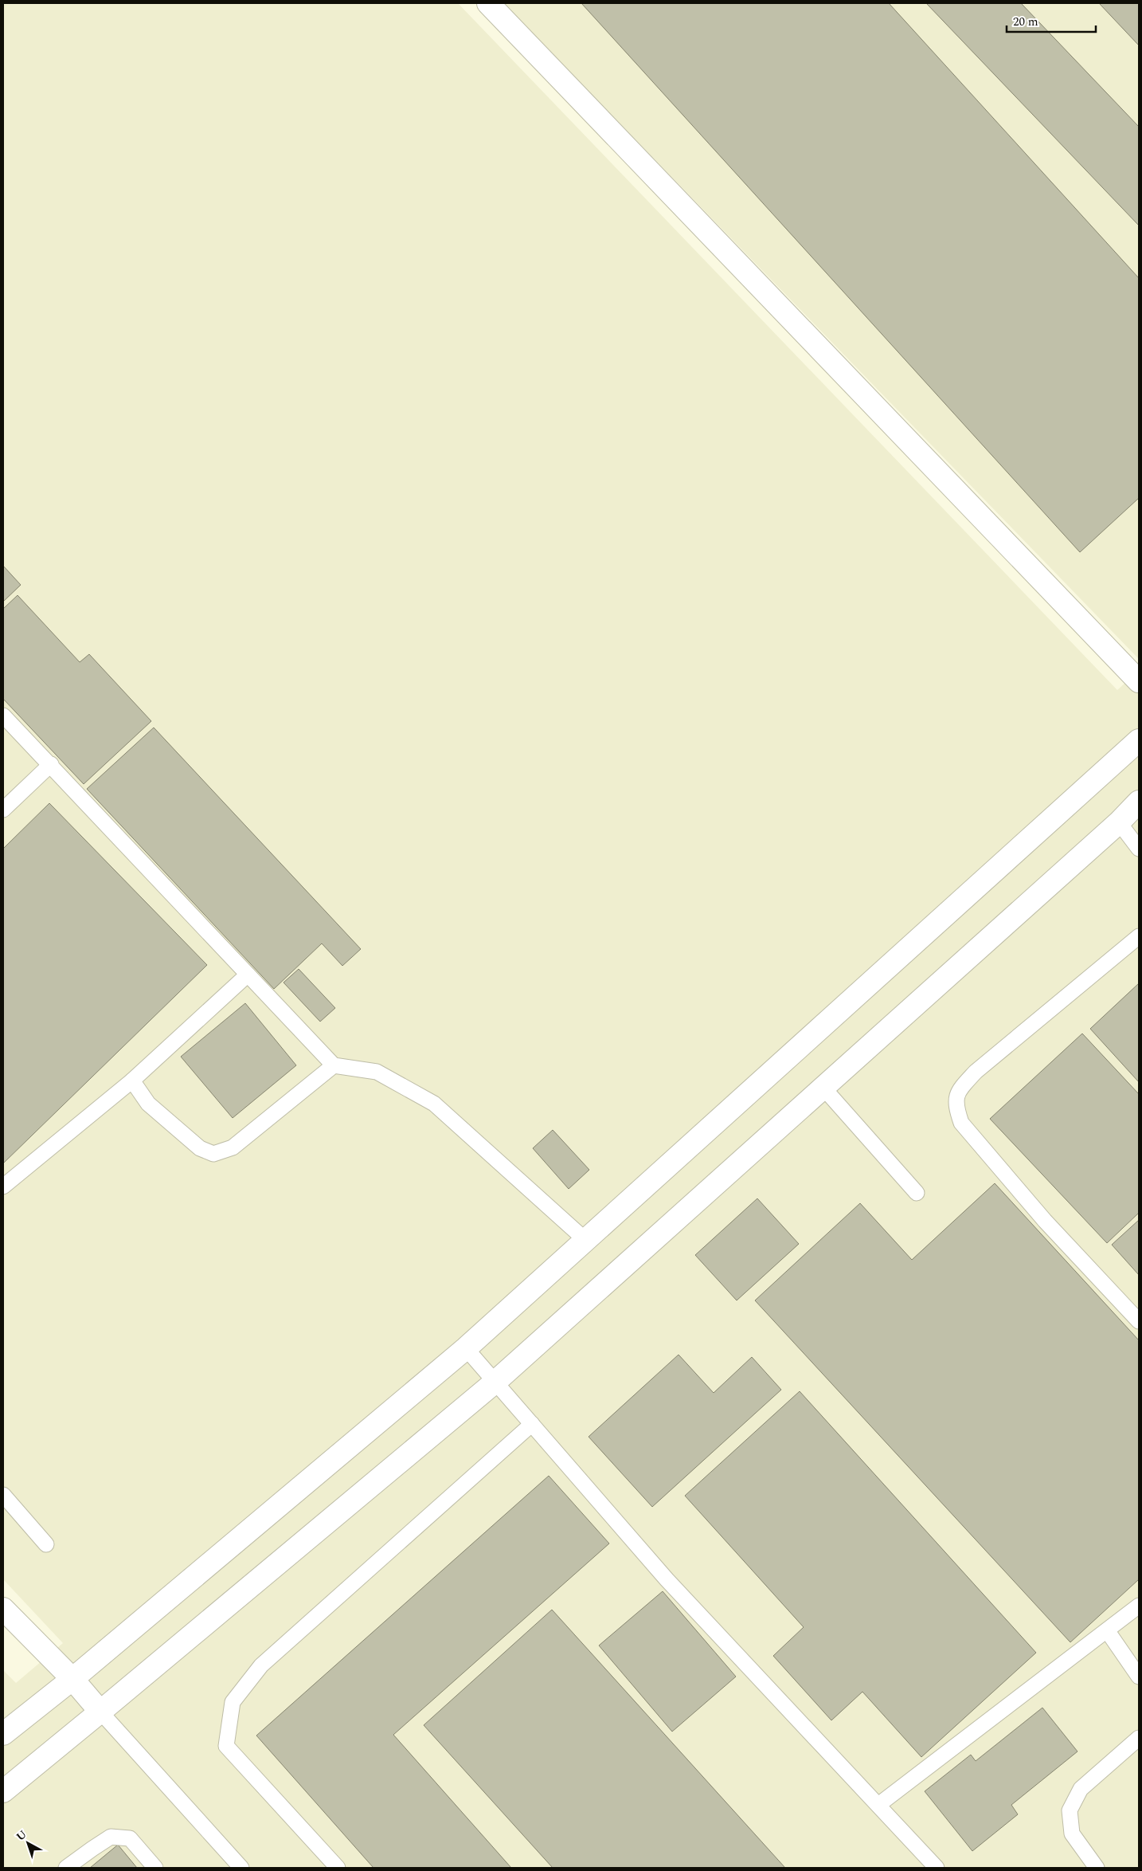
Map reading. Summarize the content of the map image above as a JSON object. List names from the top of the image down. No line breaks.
{"scale_bar":"20 m","north":"top left"}
